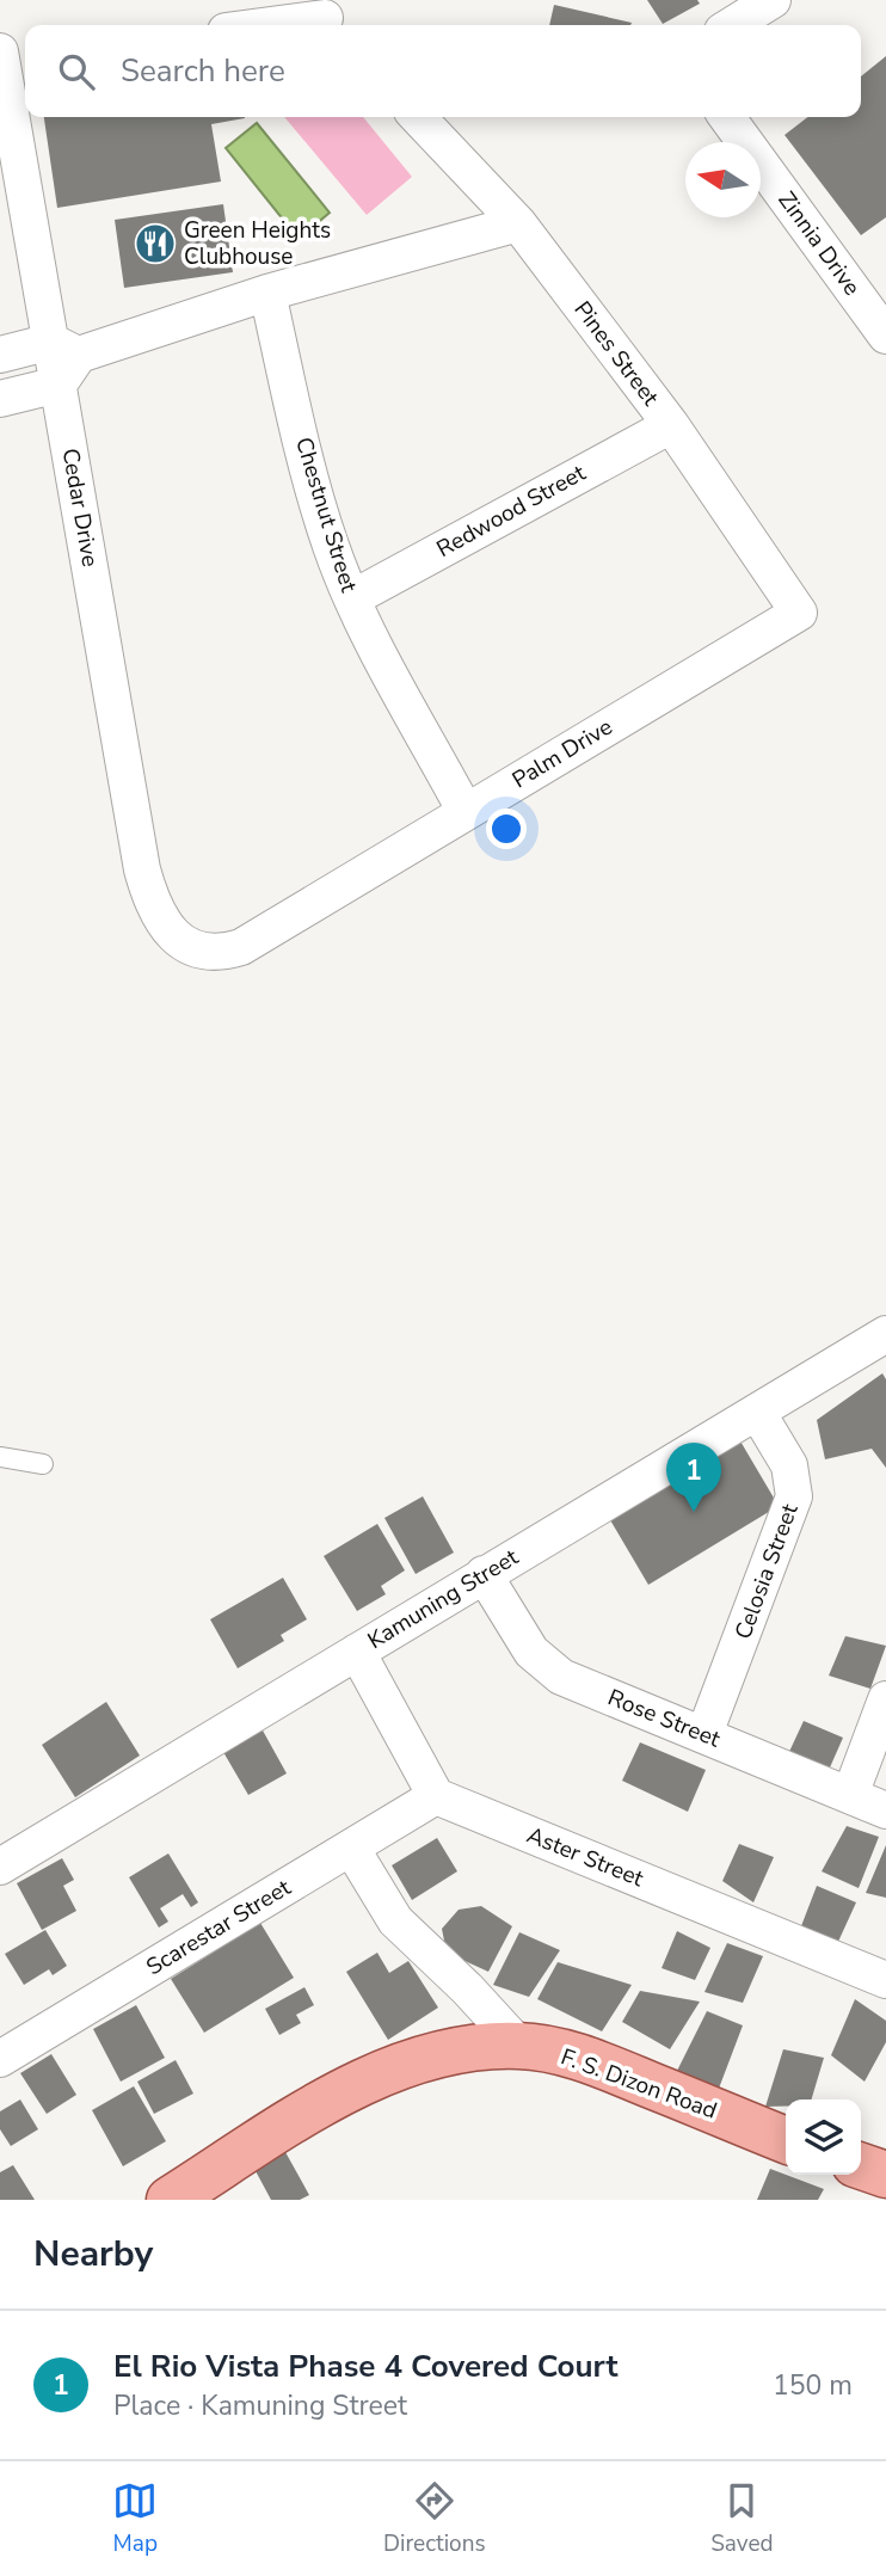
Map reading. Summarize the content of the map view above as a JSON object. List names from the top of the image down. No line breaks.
{"streets":{"main road":["F. S. Dizon Road"],"street":["Zinnia Drive","Pines Street","Cedar Drive","Redwood Street","Chestnut Street","Palm Drive","Celosia Street","Kamuning Street","Rose Street","Aster Street","Scarestar Street"]},"crossings":[["Pines Street","Redwood Street"],["Pines Street","Palm Drive"],["Cedar Drive","Palm Drive"],["Redwood Street","Chestnut Street"],["Chestnut Street","Palm Drive"],["Celosia Street","Kamuning Street"],["Celosia Street","Rose Street"],["Kamuning Street","Rose Street"],["Aster Street","Scarestar Street"]],"places":{"restaurant":["Green Heights Clubhouse"]},"north":"left","page":{"search":"Search here","pins":"1","heading":"Nearby","list":[{"mark":"1","name":"El Rio Vista Phase 4 Covered Court","note":"Place · Kamuning Street","value":"150 m"}],"nav":["Map","Directions","Saved"]}}
